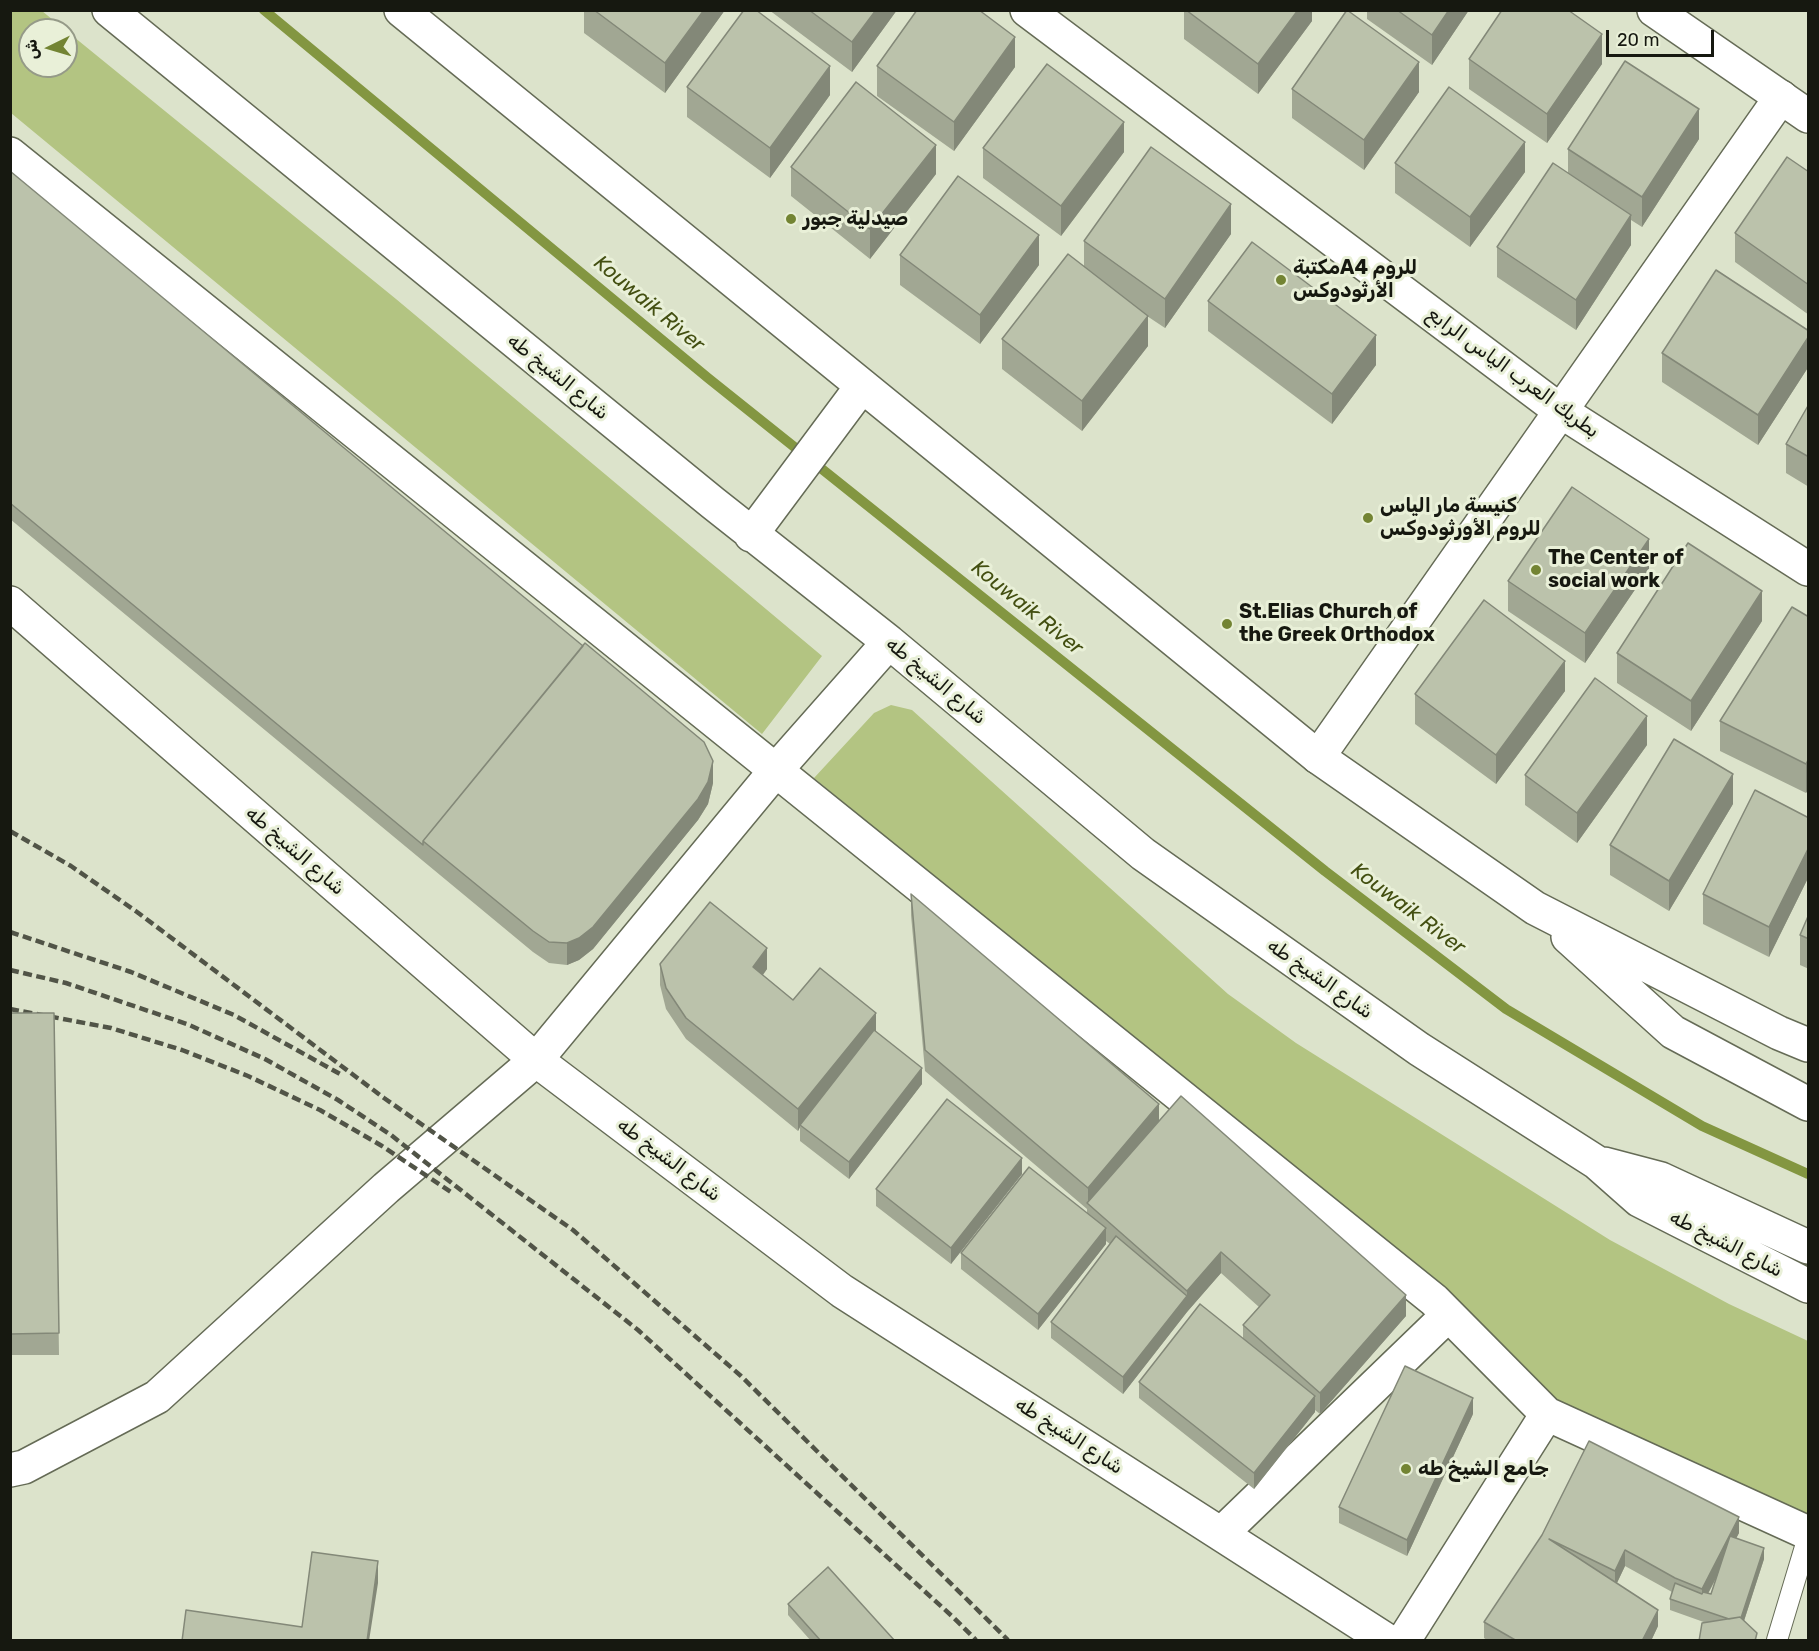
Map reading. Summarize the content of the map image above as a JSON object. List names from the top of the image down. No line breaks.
{"streets":{"street":["بطريك العرب الياس الرابع","شارع الشيخ طه"]},"water":["Kouwaik River"],"places":["صيدلية جبور","مكتبةA4 للروم الأرثودوكس","كنيسة مار الياس للروم الأورثودوكس","The Center of social work","St.Elias Church of the Greek Orthodox","جامع الشيخ طه"],"scale_bar":"20 m","north":"left"}
